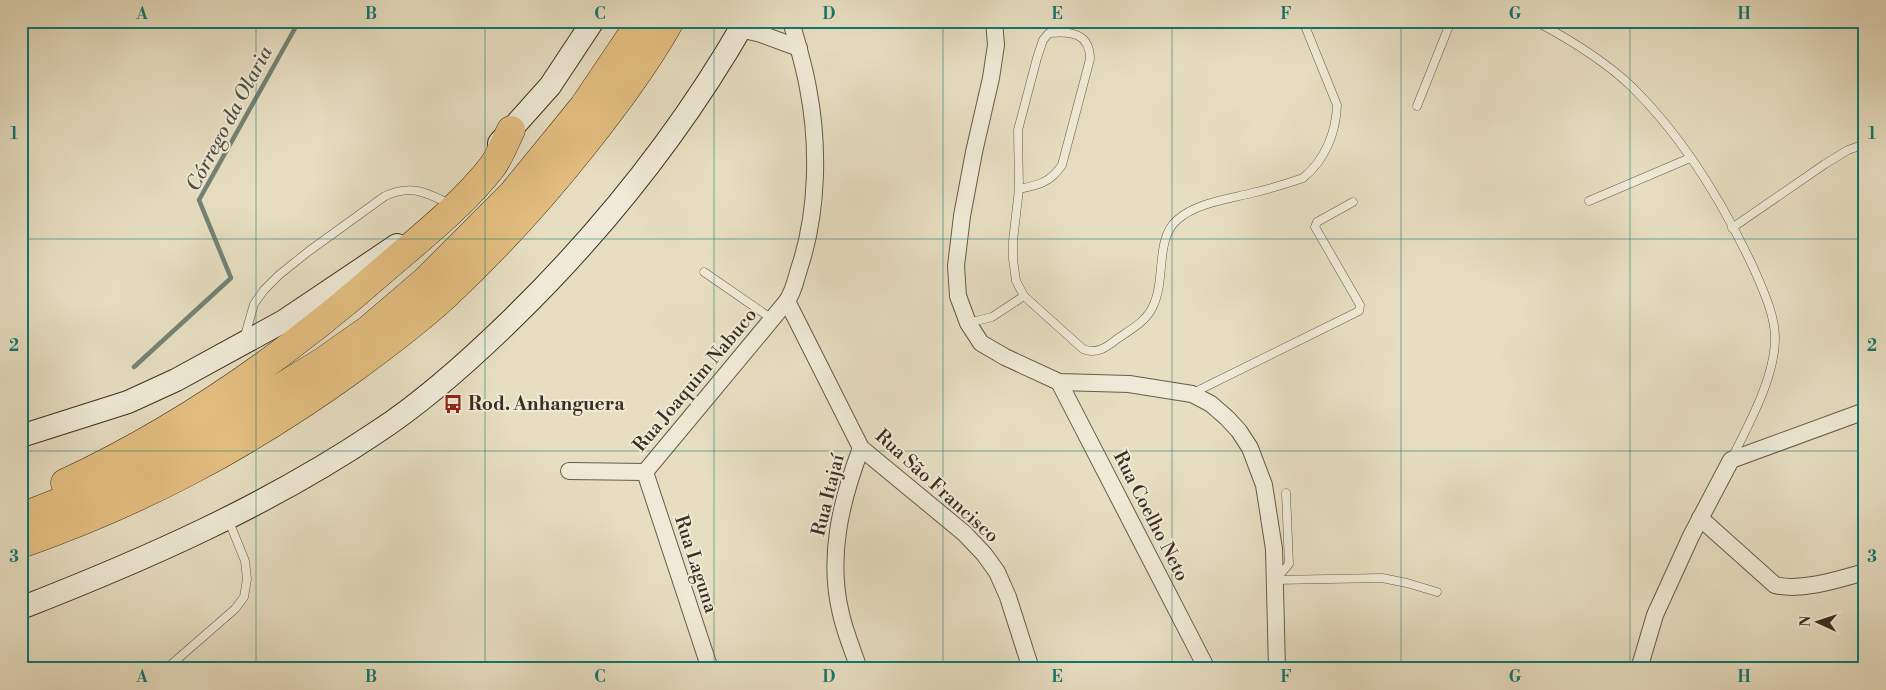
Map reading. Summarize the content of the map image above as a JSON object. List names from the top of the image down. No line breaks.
{"streets":{"street":["Rua Joaquim Nabuco","Rua São Francisco","Rua Itajaí","Rua Coelho Neto","Rua Laguna"]},"crossings":[["Rua Joaquim Nabuco","Rua São Francisco"],["Rua Joaquim Nabuco","Rua Laguna"],["Rua São Francisco","Rua Itajaí"]],"water":["Córrego da Olaria"],"places":{"bus stop":["Rod. Anhanguera"]},"north":"left","grid":{"columns":["A","B","C","D","E","F","G","H"],"rows":["1","2","3"]}}
